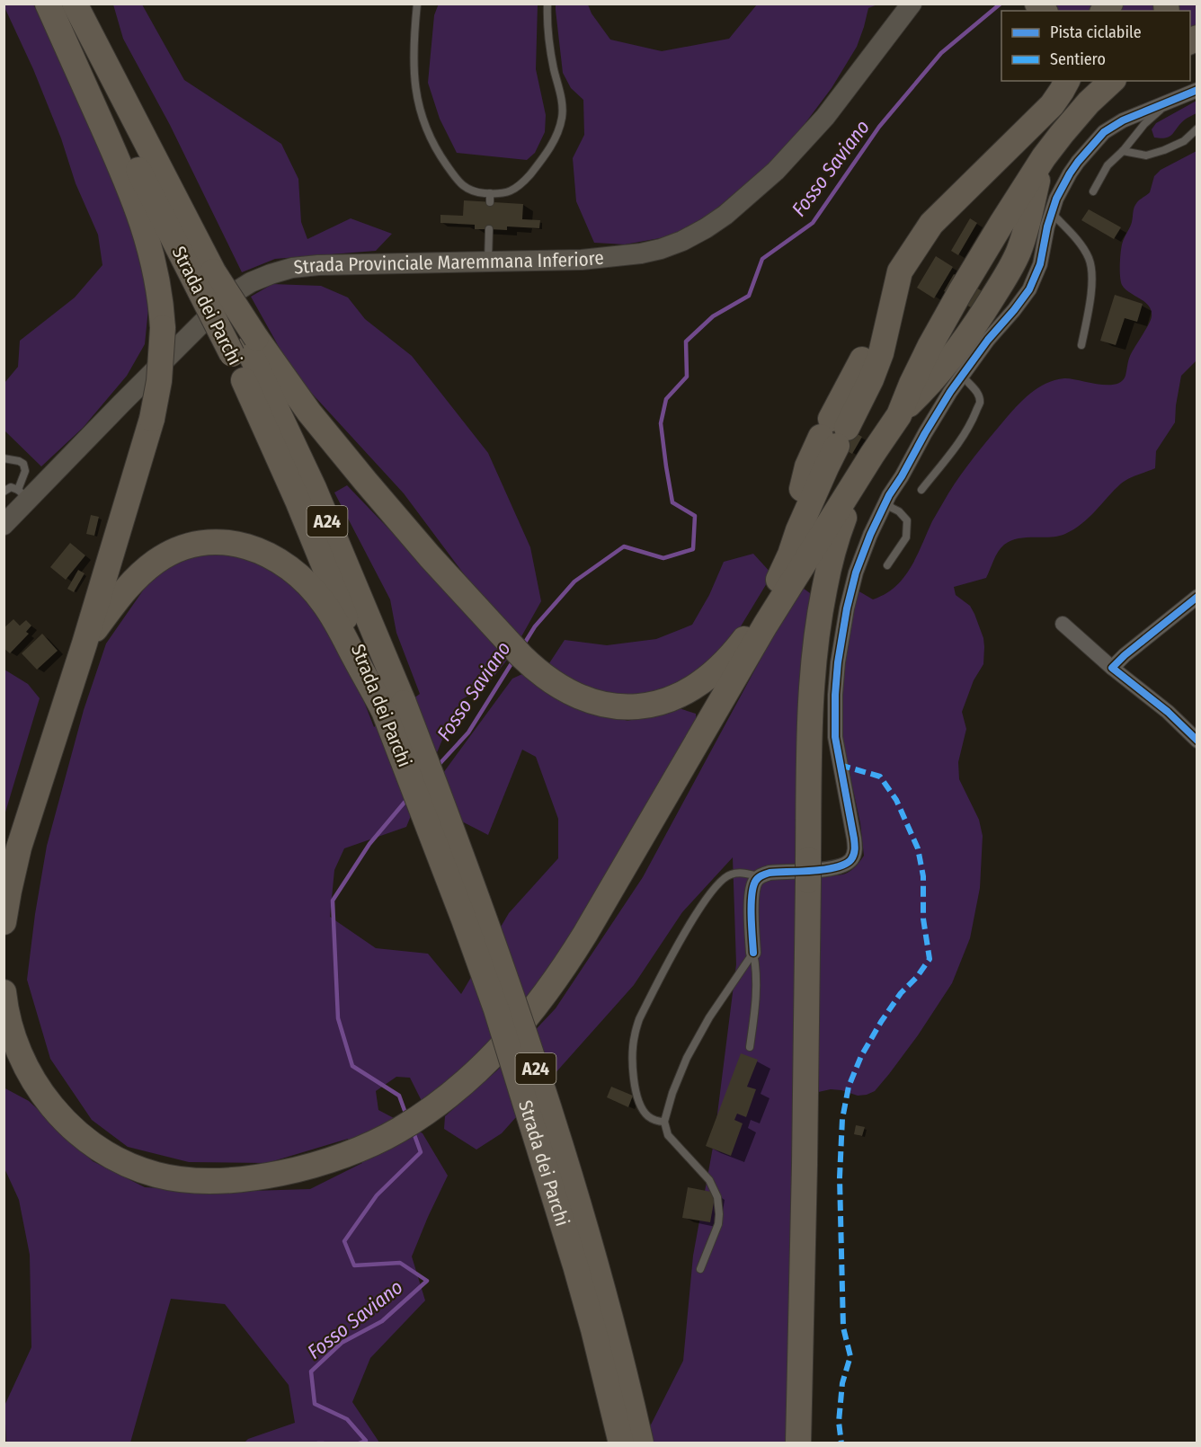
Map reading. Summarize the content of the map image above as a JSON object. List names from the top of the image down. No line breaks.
{"streets":{"highway":["Strada dei Parchi","A24"],"main road":["Strada Provinciale Maremmana Inferiore"]},"water":["Fosso Saviano"],"legend":["Pista ciclabile","Sentiero"]}
